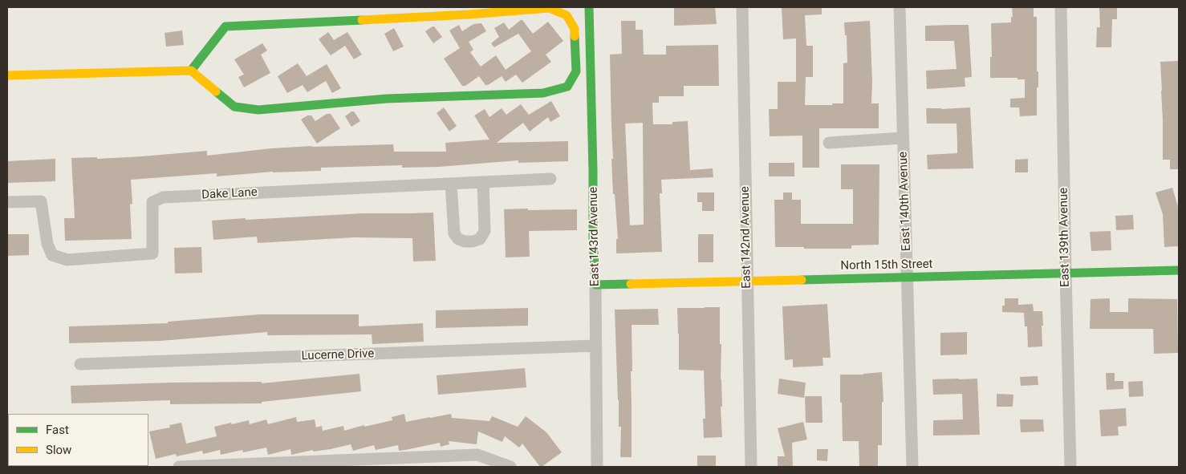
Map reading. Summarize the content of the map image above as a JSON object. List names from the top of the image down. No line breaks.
{"streets":{"street":["Dake Lane","East 140th Avenue","East 143rd Avenue","East 142nd Avenue","East 139th Avenue","North 15th Street","Lucerne Drive"]},"crossings":[["East 140th Avenue","North 15th Street"],["East 143rd Avenue","North 15th Street"],["East 143rd Avenue","Lucerne Drive"],["East 142nd Avenue","North 15th Street"],["East 139th Avenue","North 15th Street"]],"legend":["Fast","Slow"]}
